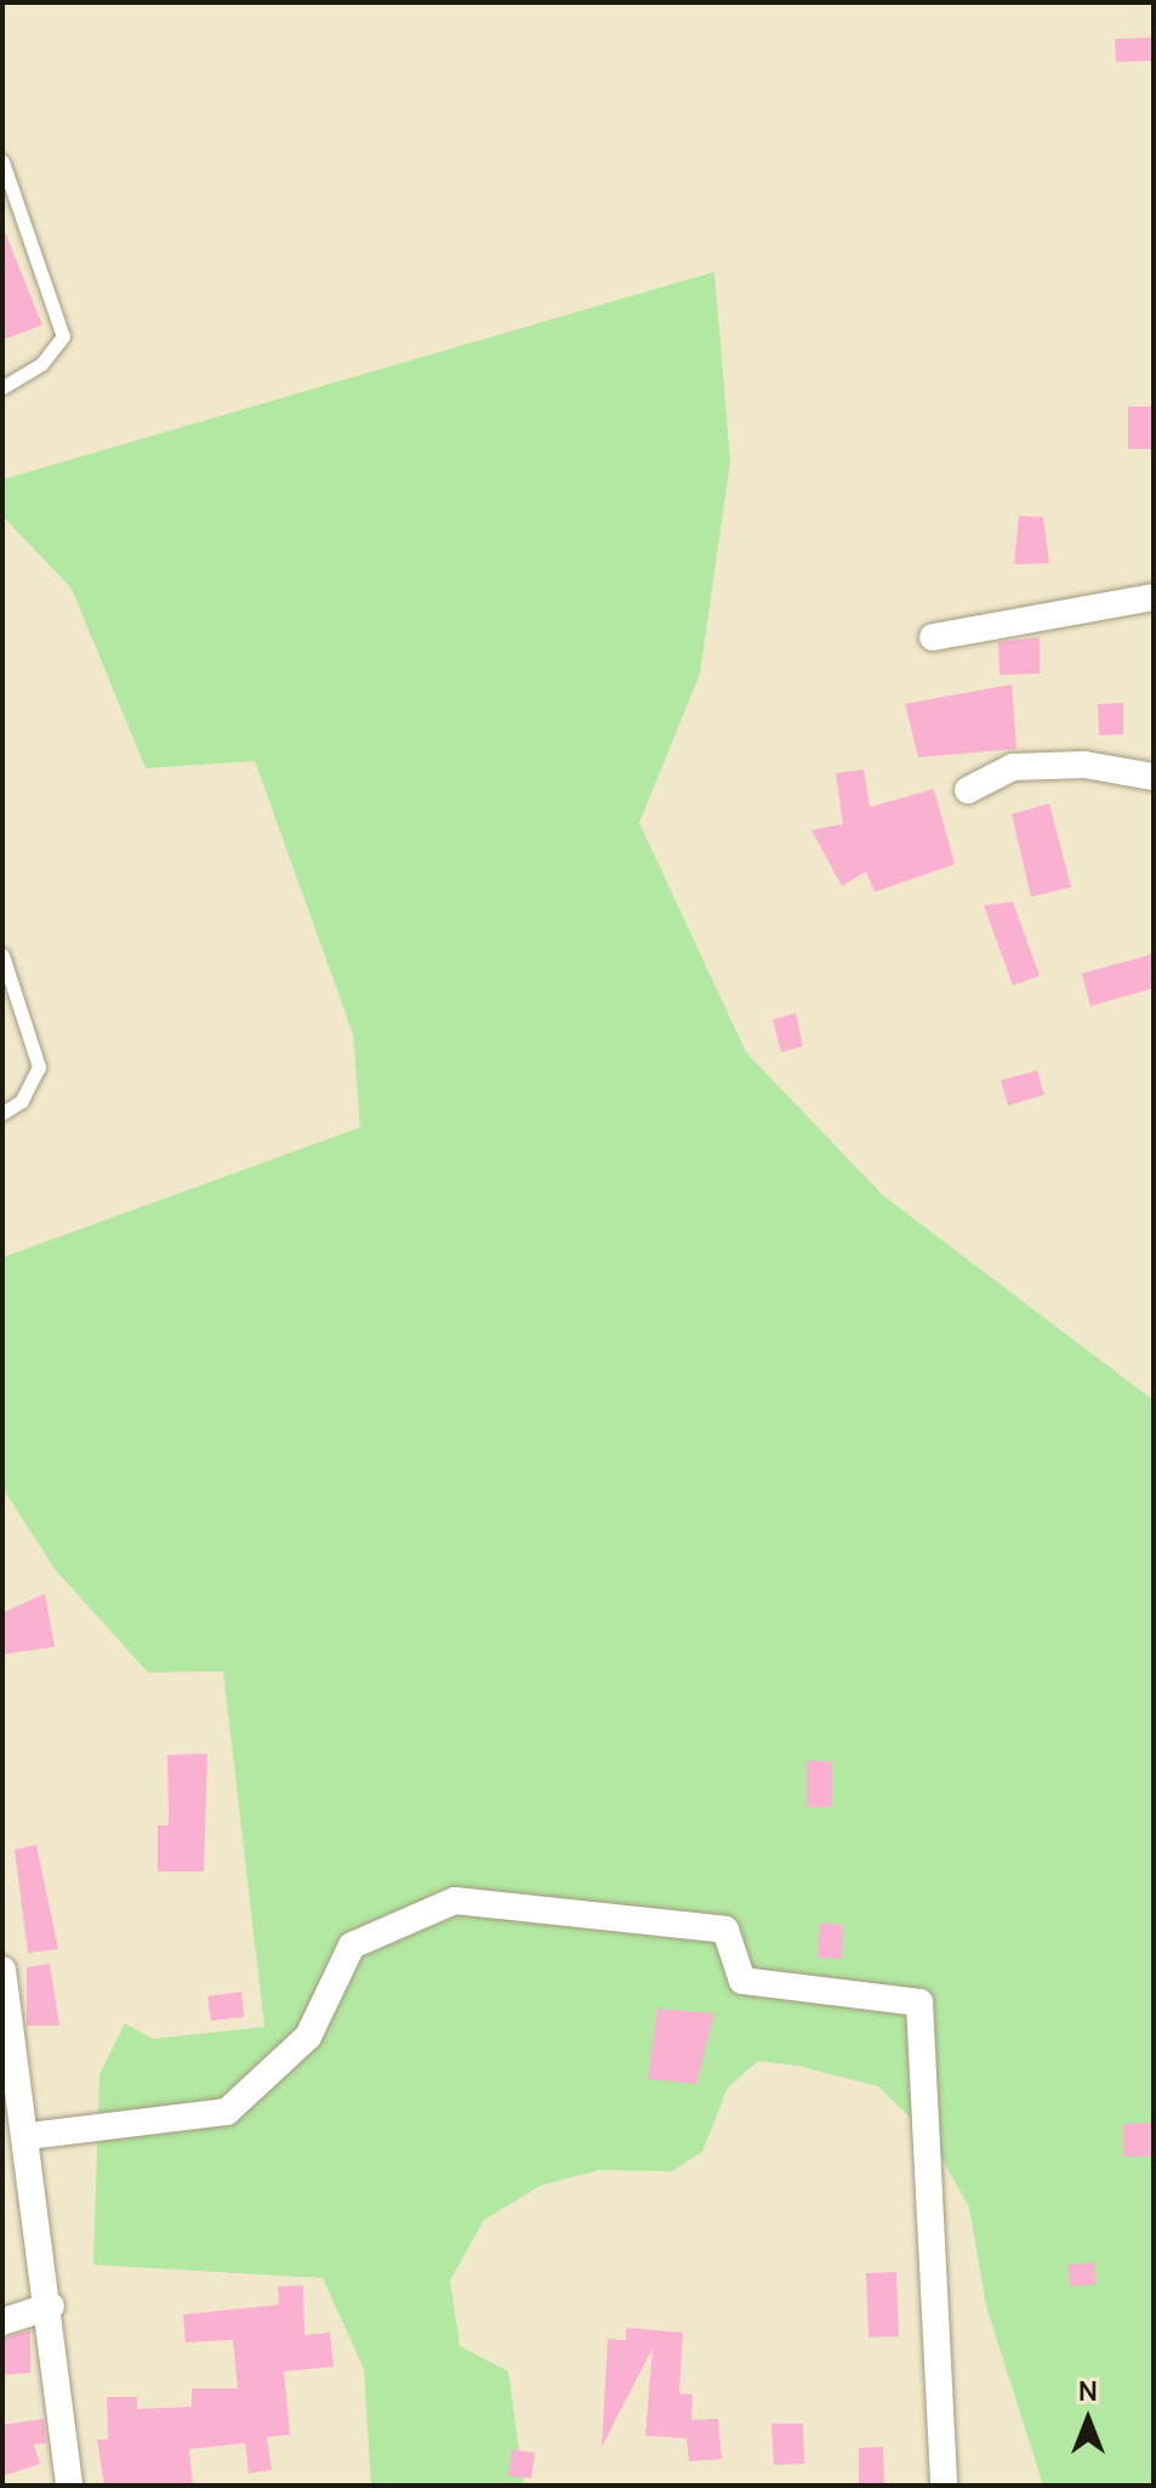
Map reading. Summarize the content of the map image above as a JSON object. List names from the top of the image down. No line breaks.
{"north":"top"}
